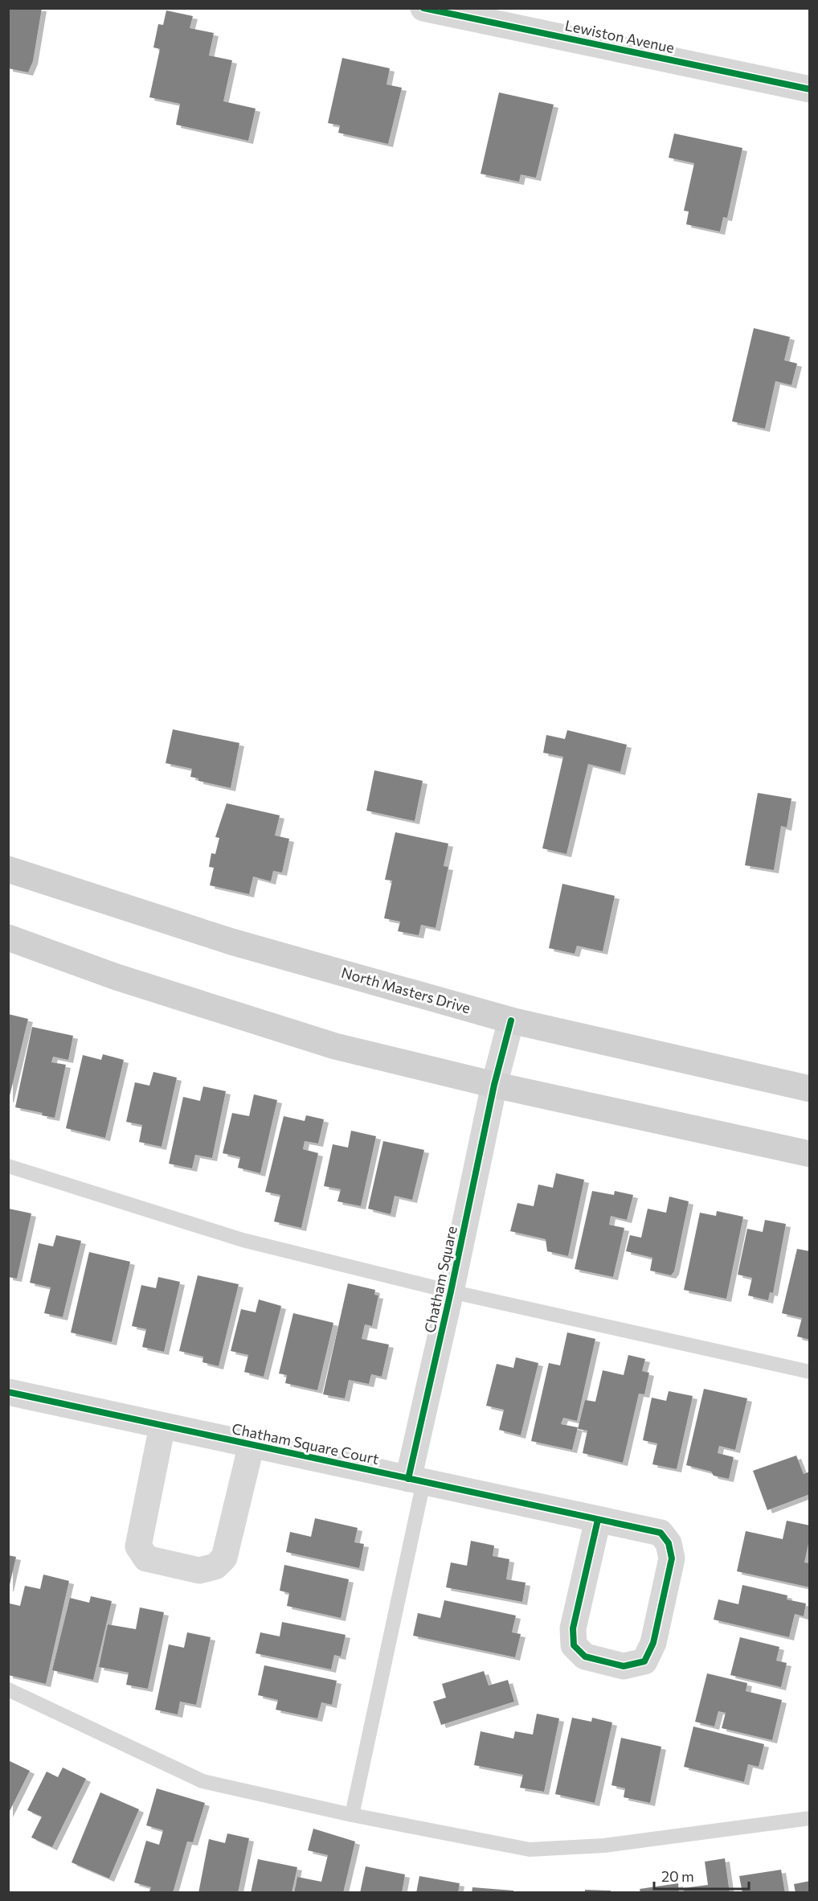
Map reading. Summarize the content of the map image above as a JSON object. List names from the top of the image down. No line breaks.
{"streets":{"main road":["North Masters Drive"],"street":["Lewiston Avenue","Chatham Square","Chatham Square Court"]},"crossings":[["Chatham Square","Chatham Square Court"]],"scale_bar":"20 m"}
